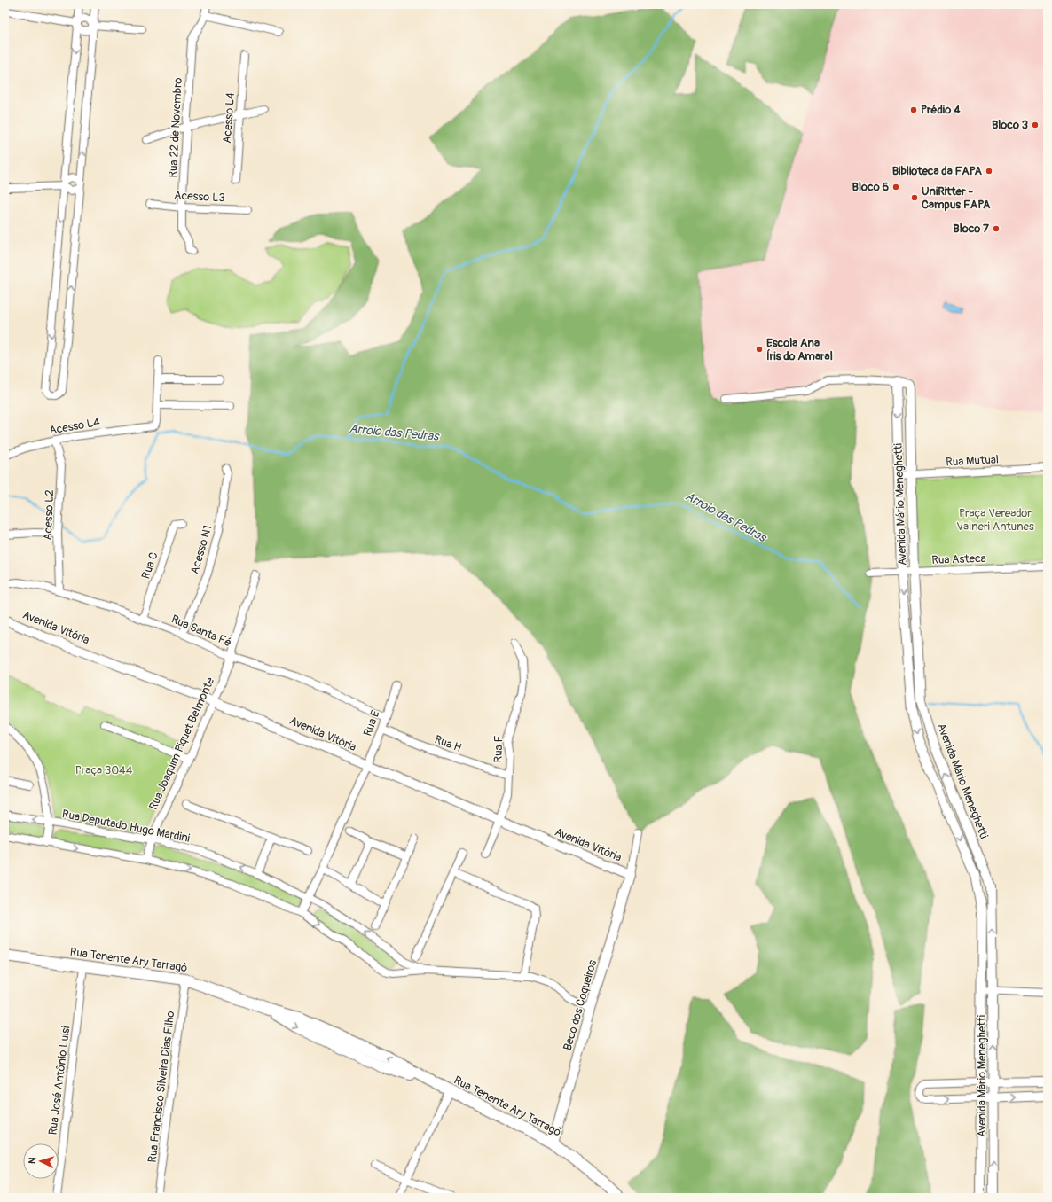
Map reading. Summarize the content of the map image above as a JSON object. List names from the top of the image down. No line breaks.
{"streets":{"main road":["Rua Tenente Ary Tarragô"],"street":["Acesso L4","Rua 22 de Novembro","Acesso L3","Rua Mutual","Avenida Mário Meneghetti","Acesso L2","Acesso N1","Rua Asteca","Rua C","Avenida Vitória","Rua Santa Fé","Rua E","Rua Joaquim Piquet Belmonte","Rua H","Rua F","Rua Deputado Hugo Mardini","Beco dos Coqueiros","Rua José Antônio Luisi","Rua Francisco Silveira Dias Filho"]},"crossings":[["Acesso L4","Acesso L2"],["Rua 22 de Novembro","Acesso L3"],["Rua Mutual","Avenida Mário Meneghetti"],["Avenida Mário Meneghetti","Rua Asteca"],["Acesso L2","Rua Santa Fé"],["Acesso N1","Rua Santa Fé"],["Rua C","Rua Santa Fé"],["Avenida Vitória","Rua E"],["Avenida Vitória","Rua Joaquim Piquet Belmonte"],["Avenida Vitória","Rua F"],["Avenida Vitória","Beco dos Coqueiros"],["Rua Santa Fé","Rua E"],["Rua Santa Fé","Rua Joaquim Piquet Belmonte"],["Rua E","Rua H"],["Rua E","Rua Deputado Hugo Mardini"],["Rua Joaquim Piquet Belmonte","Rua Deputado Hugo Mardini"],["Rua H","Rua F"],["Rua Deputado Hugo Mardini","Beco dos Coqueiros"],["Rua Tenente Ary Tarragô","Beco dos Coqueiros"],["Rua Tenente Ary Tarragô","Rua José Antônio Luisi"],["Rua Tenente Ary Tarragô","Rua Francisco Silveira Dias Filho"]],"water":["Arroio das Pedras"],"parks":["Praça Vereador Valneri Antunes","Praça 3044"],"places":["Prédio 4","Bloco 3","Biblioteca da FAPA","Bloco 6","UniRitter - Campus FAPA","Bloco 7","Escola Ana Íris do Amaral"],"north":"left"}
